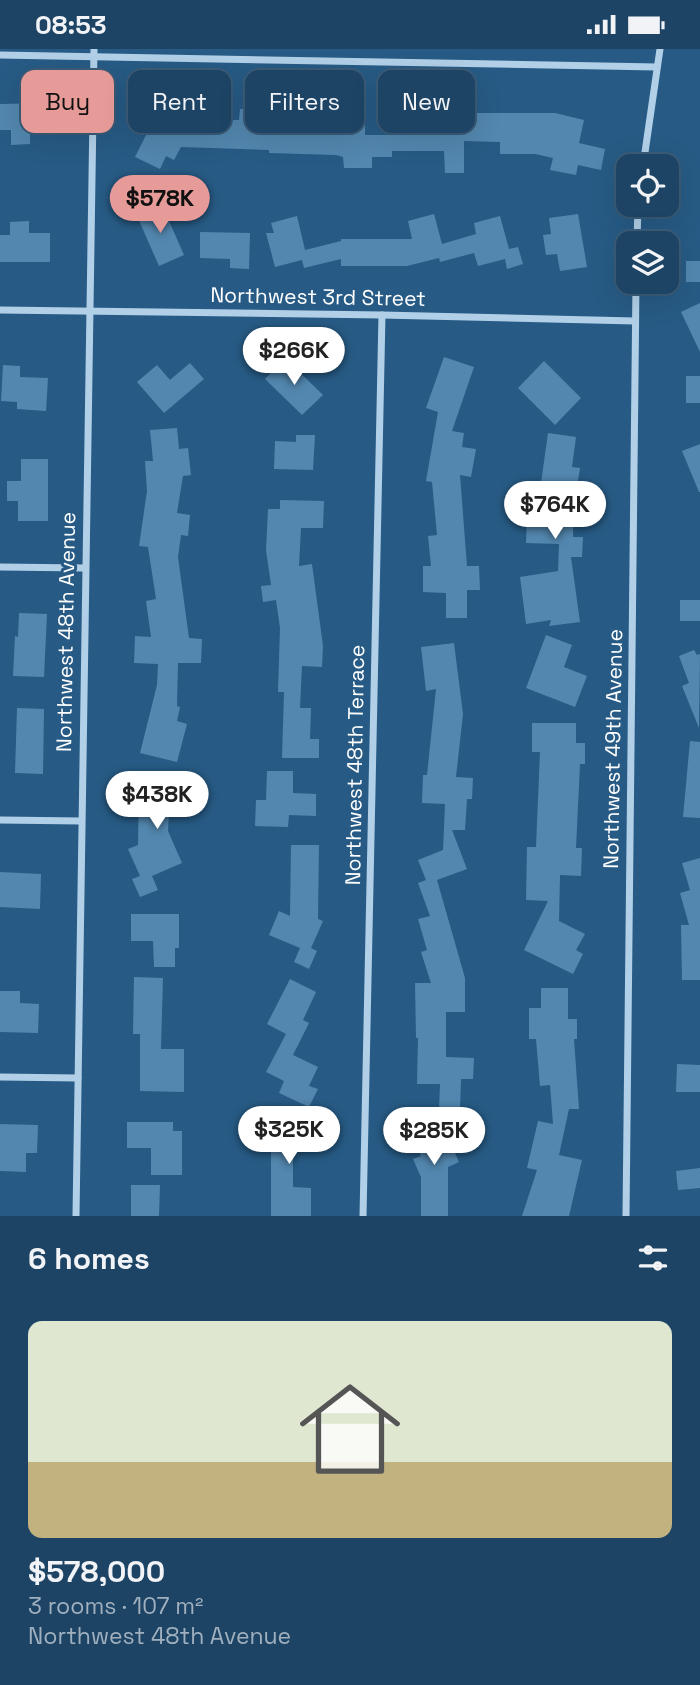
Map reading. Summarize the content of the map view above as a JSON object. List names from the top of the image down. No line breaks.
{"streets":{"street":["Northwest 3rd Street","Northwest 48th Avenue","Northwest 49th Avenue","Northwest 48th Terrace"]},"crossings":[["Northwest 3rd Street","Northwest 48th Avenue"],["Northwest 3rd Street","Northwest 49th Avenue"],["Northwest 3rd Street","Northwest 48th Terrace"]],"page":{"status":"08:53","chip":["Buy","Rent","Filters","New"],"price":["$578K","$266K","$764K","$438K","$325K","$285K"],"heading":"6 homes","list":[{"name":"$578,000","note":"3 rooms · 107 m² · Northwest 48th Avenue"}]}}
